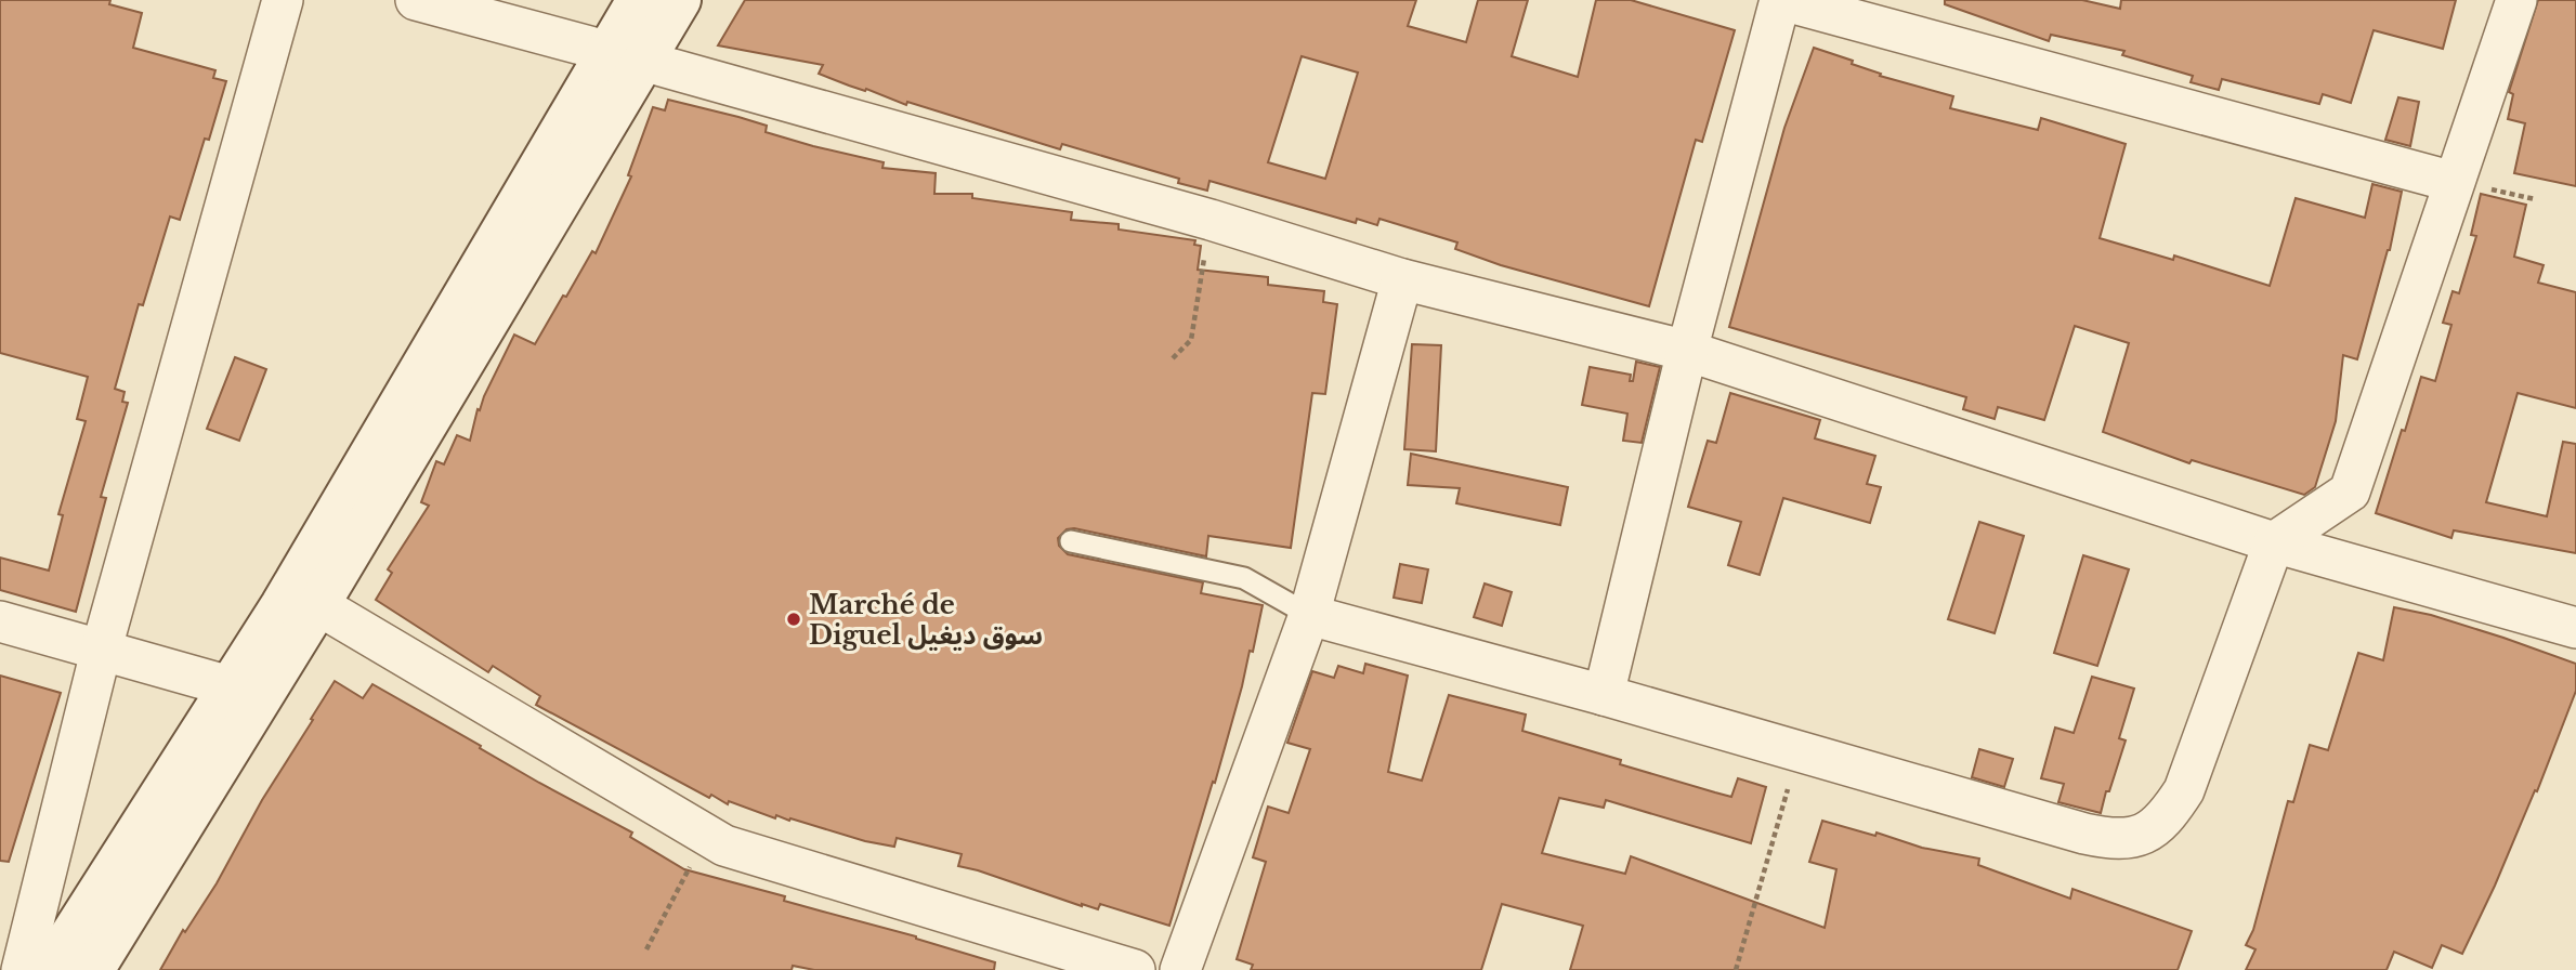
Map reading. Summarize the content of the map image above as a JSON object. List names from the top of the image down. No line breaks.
{"places":["Marché de Diguel سوق ديغيل"]}
